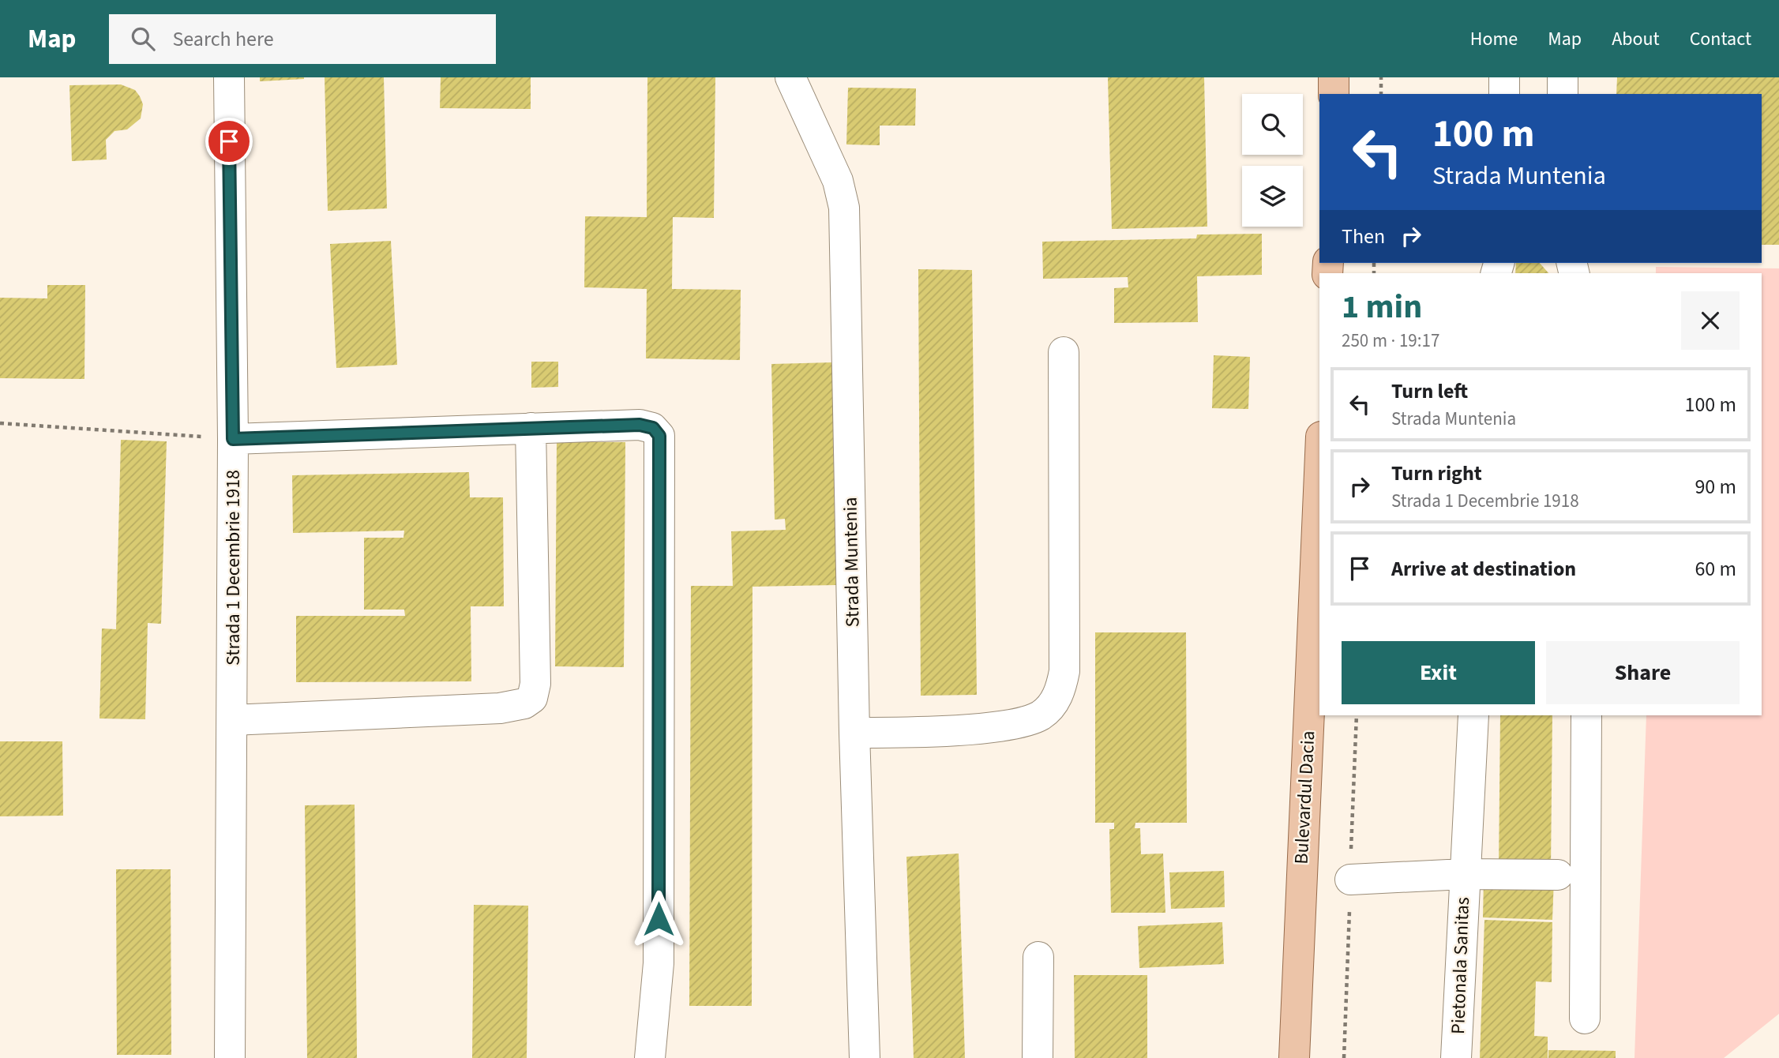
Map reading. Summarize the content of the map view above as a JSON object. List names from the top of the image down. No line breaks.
{"streets":{"main road":["Bulevardul Dacia"],"street":["Strada Muntenia","Strada 1 Decembrie 1918","Pietonala Sanitas"]},"page":{"header":"Map","search":"Search here","nav":["Home","Map","About","Contact"],"turn":["100 m","Strada Muntenia"],"then":"Then","heading":["1 min","250 m · 19:17"],"list":[{"name":"Turn left","note":"Strada Muntenia","value":"100 m"},{"name":"Turn right","note":"Strada 1 Decembrie 1918","value":"90 m"},{"name":"Arrive at destination","value":"60 m"}],"buttons":["Exit","Share"]}}
